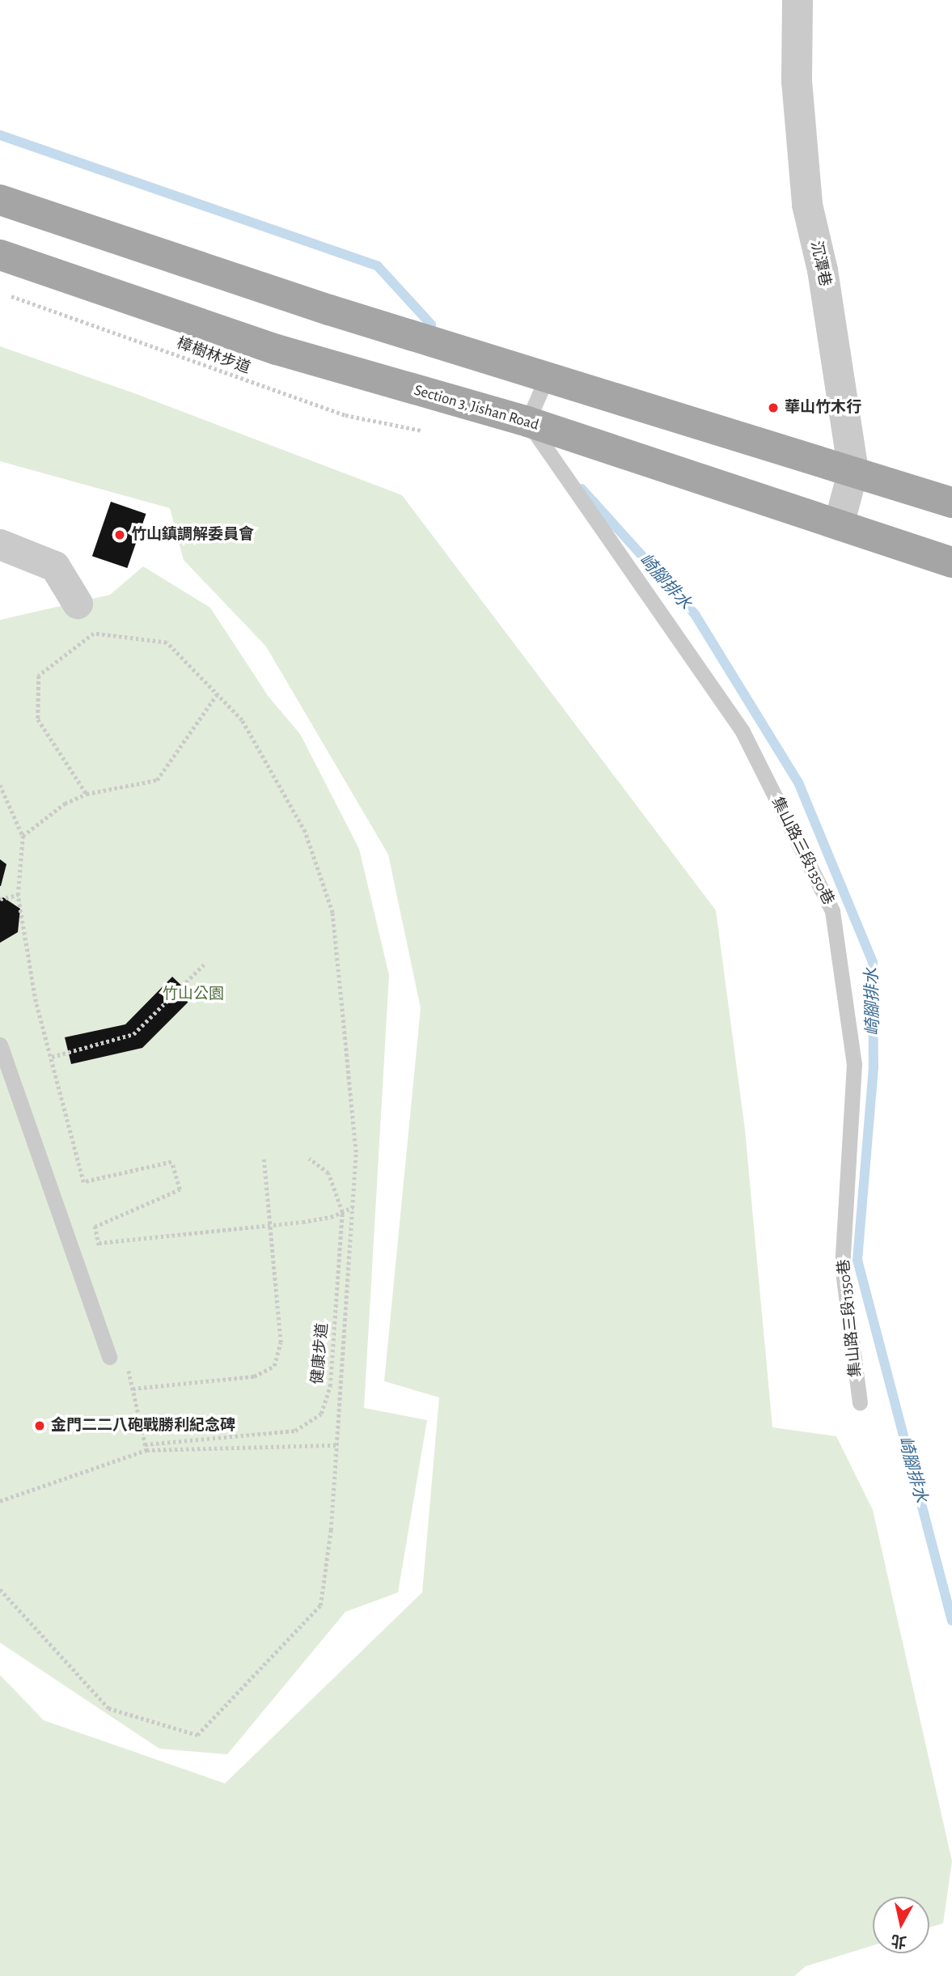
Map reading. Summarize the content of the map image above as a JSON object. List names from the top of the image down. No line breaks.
{"streets":{"main road":["Section 3, Jishan Road"],"street":["沉潭巷"],"lane":["集山路三段1350巷"],"path":["樟樹林步道","健康步道"]},"crossings":[["沉潭巷","Section 3, Jishan Road"],["Section 3, Jishan Road","集山路三段1350巷"]],"water":["崎腳排水"],"parks":["竹山公園"],"places":["華山竹木行","竹山鎮調解委員會","金門二二八砲戰勝利紀念碑"],"north":"bottom"}
